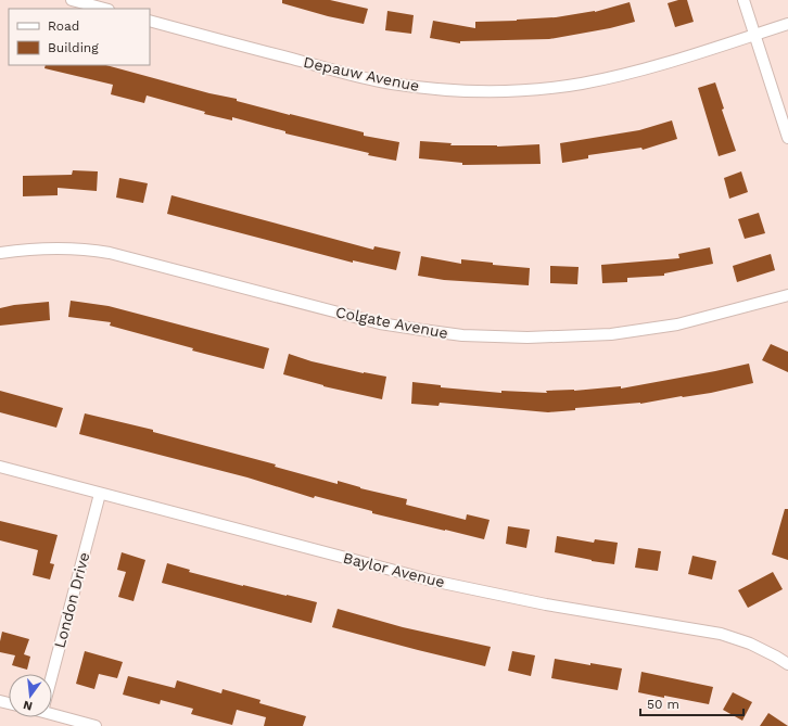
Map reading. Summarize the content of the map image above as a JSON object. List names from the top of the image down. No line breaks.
{"streets":{"street":["Depauw Avenue","Colgate Avenue","Baylor Avenue","London Drive"]},"crossings":[["Baylor Avenue","London Drive"]],"legend":["Road","Building"],"scale_bar":"50 m","north":"bottom"}
